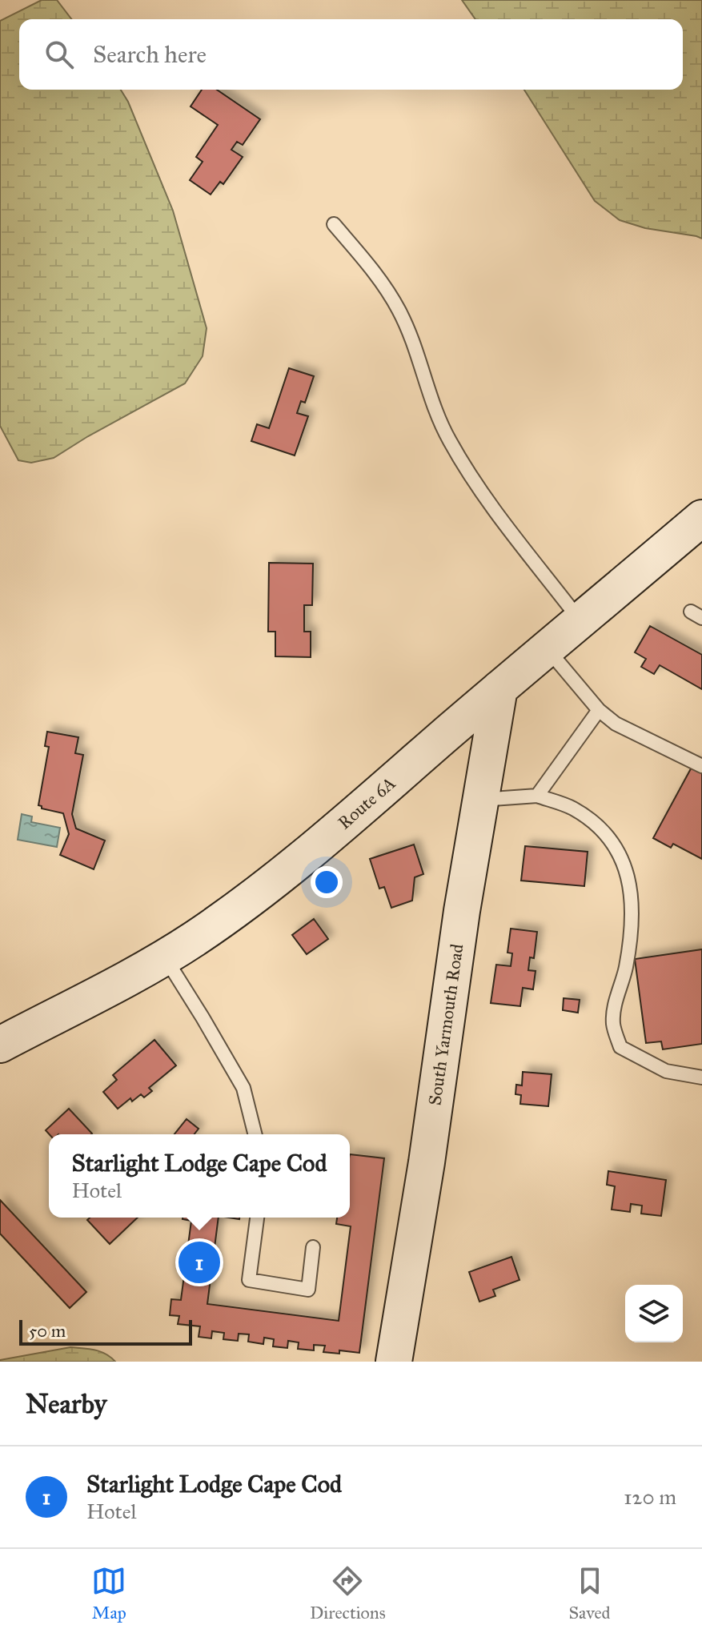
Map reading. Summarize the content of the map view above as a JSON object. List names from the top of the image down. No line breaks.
{"streets":{"main road":["Route 6A","South Yarmouth Road"]},"crossings":[["Route 6A","South Yarmouth Road"]],"scale_bar":"50 m","page":{"search":"Search here","popup":["Starlight Lodge Cape Cod","Hotel"],"pins":"1","scale":"50 m","heading":"Nearby","list":[{"mark":"1","name":"Starlight Lodge Cape Cod","note":"Hotel","value":"120 m"}],"nav":["Map","Directions","Saved"]}}
